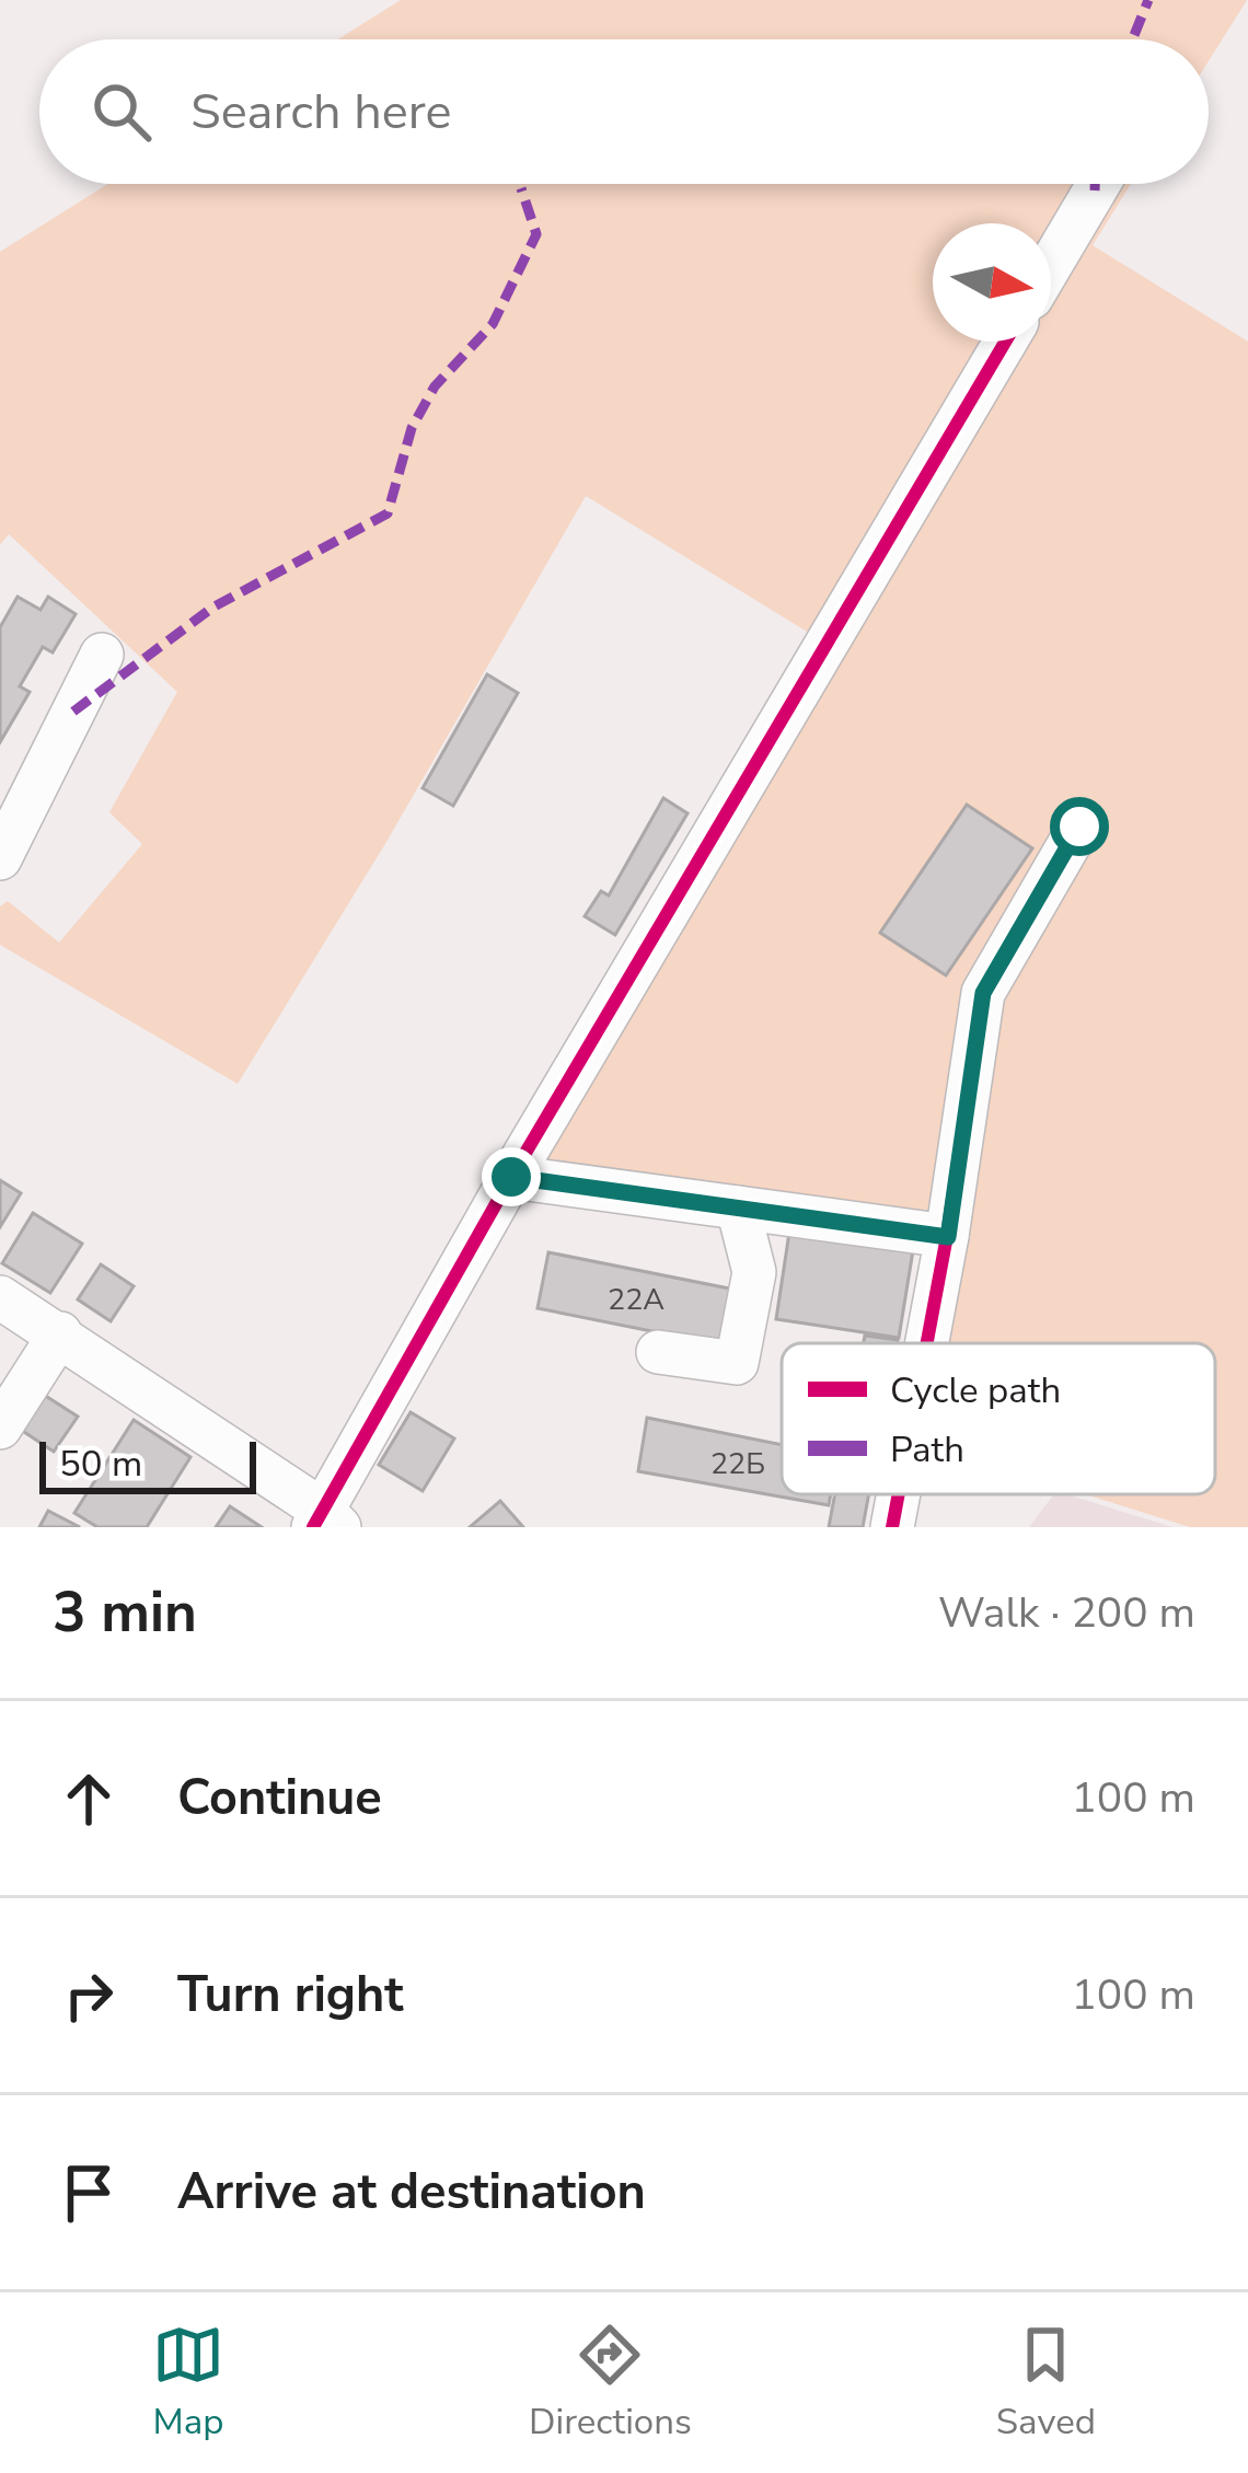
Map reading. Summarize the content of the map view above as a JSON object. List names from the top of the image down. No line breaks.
{"house_numbers":["22А","22Б"],"legend":["Cycle path","Path"],"scale_bar":"50 m","north":"right","page":{"search":"Search here","scale":"50 m","heading":["3 min","Walk · 200 m"],"list":[["Continue","100 m"],["Turn right","100 m"],"Arrive at destination"],"nav":["Map","Directions","Saved"]}}
